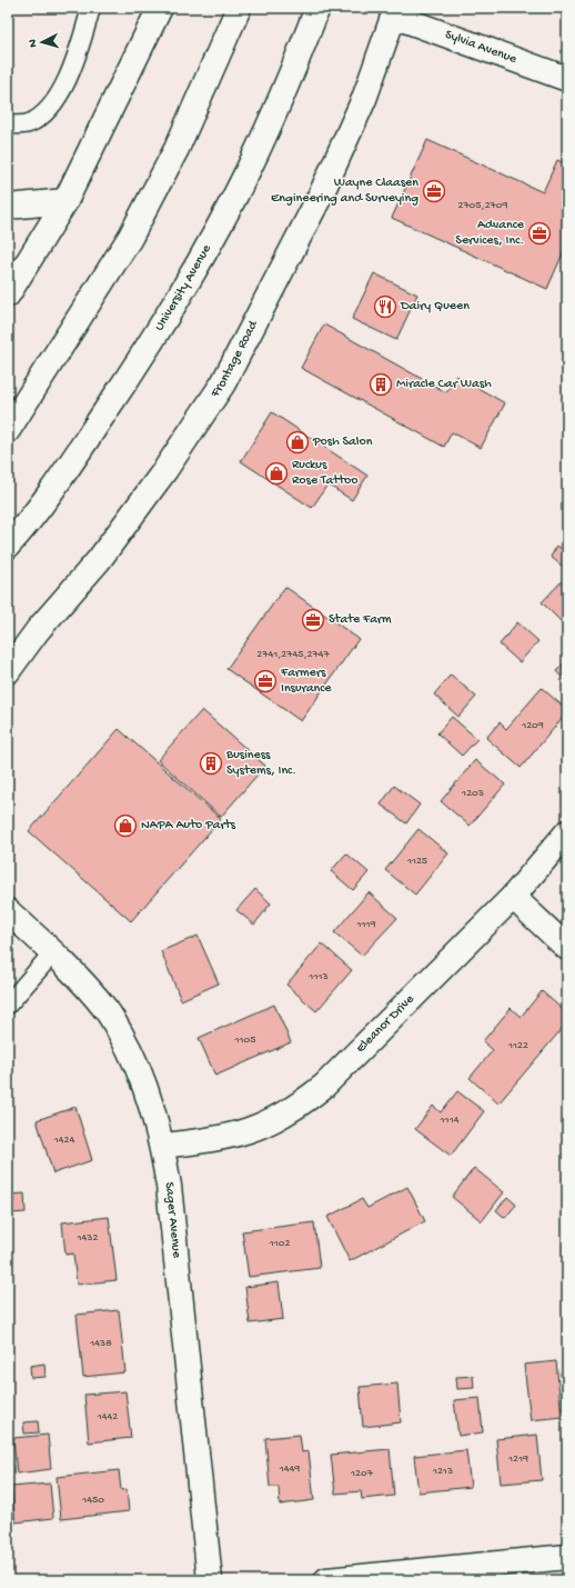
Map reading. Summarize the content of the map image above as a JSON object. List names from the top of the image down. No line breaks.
{"streets":{"street":["Sylvia Avenue","University Avenue","Frontage Road","Eleanor Drive","Sager Avenue"]},"crossings":[["Sylvia Avenue","Frontage Road"],["Eleanor Drive","Sager Avenue"]],"places":{"office":["Wayne Claasen Engineering and Surveying","Advance Services, Inc.","State Farm","Farmers Insurance"],"restaurant":["Dairy Queen"],"building":["Miracle Car Wash","Business Systems, Inc."],"shop":["Posh Salon","Ruckus Rose Tattoo","NAPA Auto Parts"]},"house_numbers":["2705,2709","2741,2745,2747","1209","1203","1125","1119","1113","1105","1122","1114","1424","1432","1102","1438","1442","1219","1449","1213","1207","1450"],"north":"left"}
